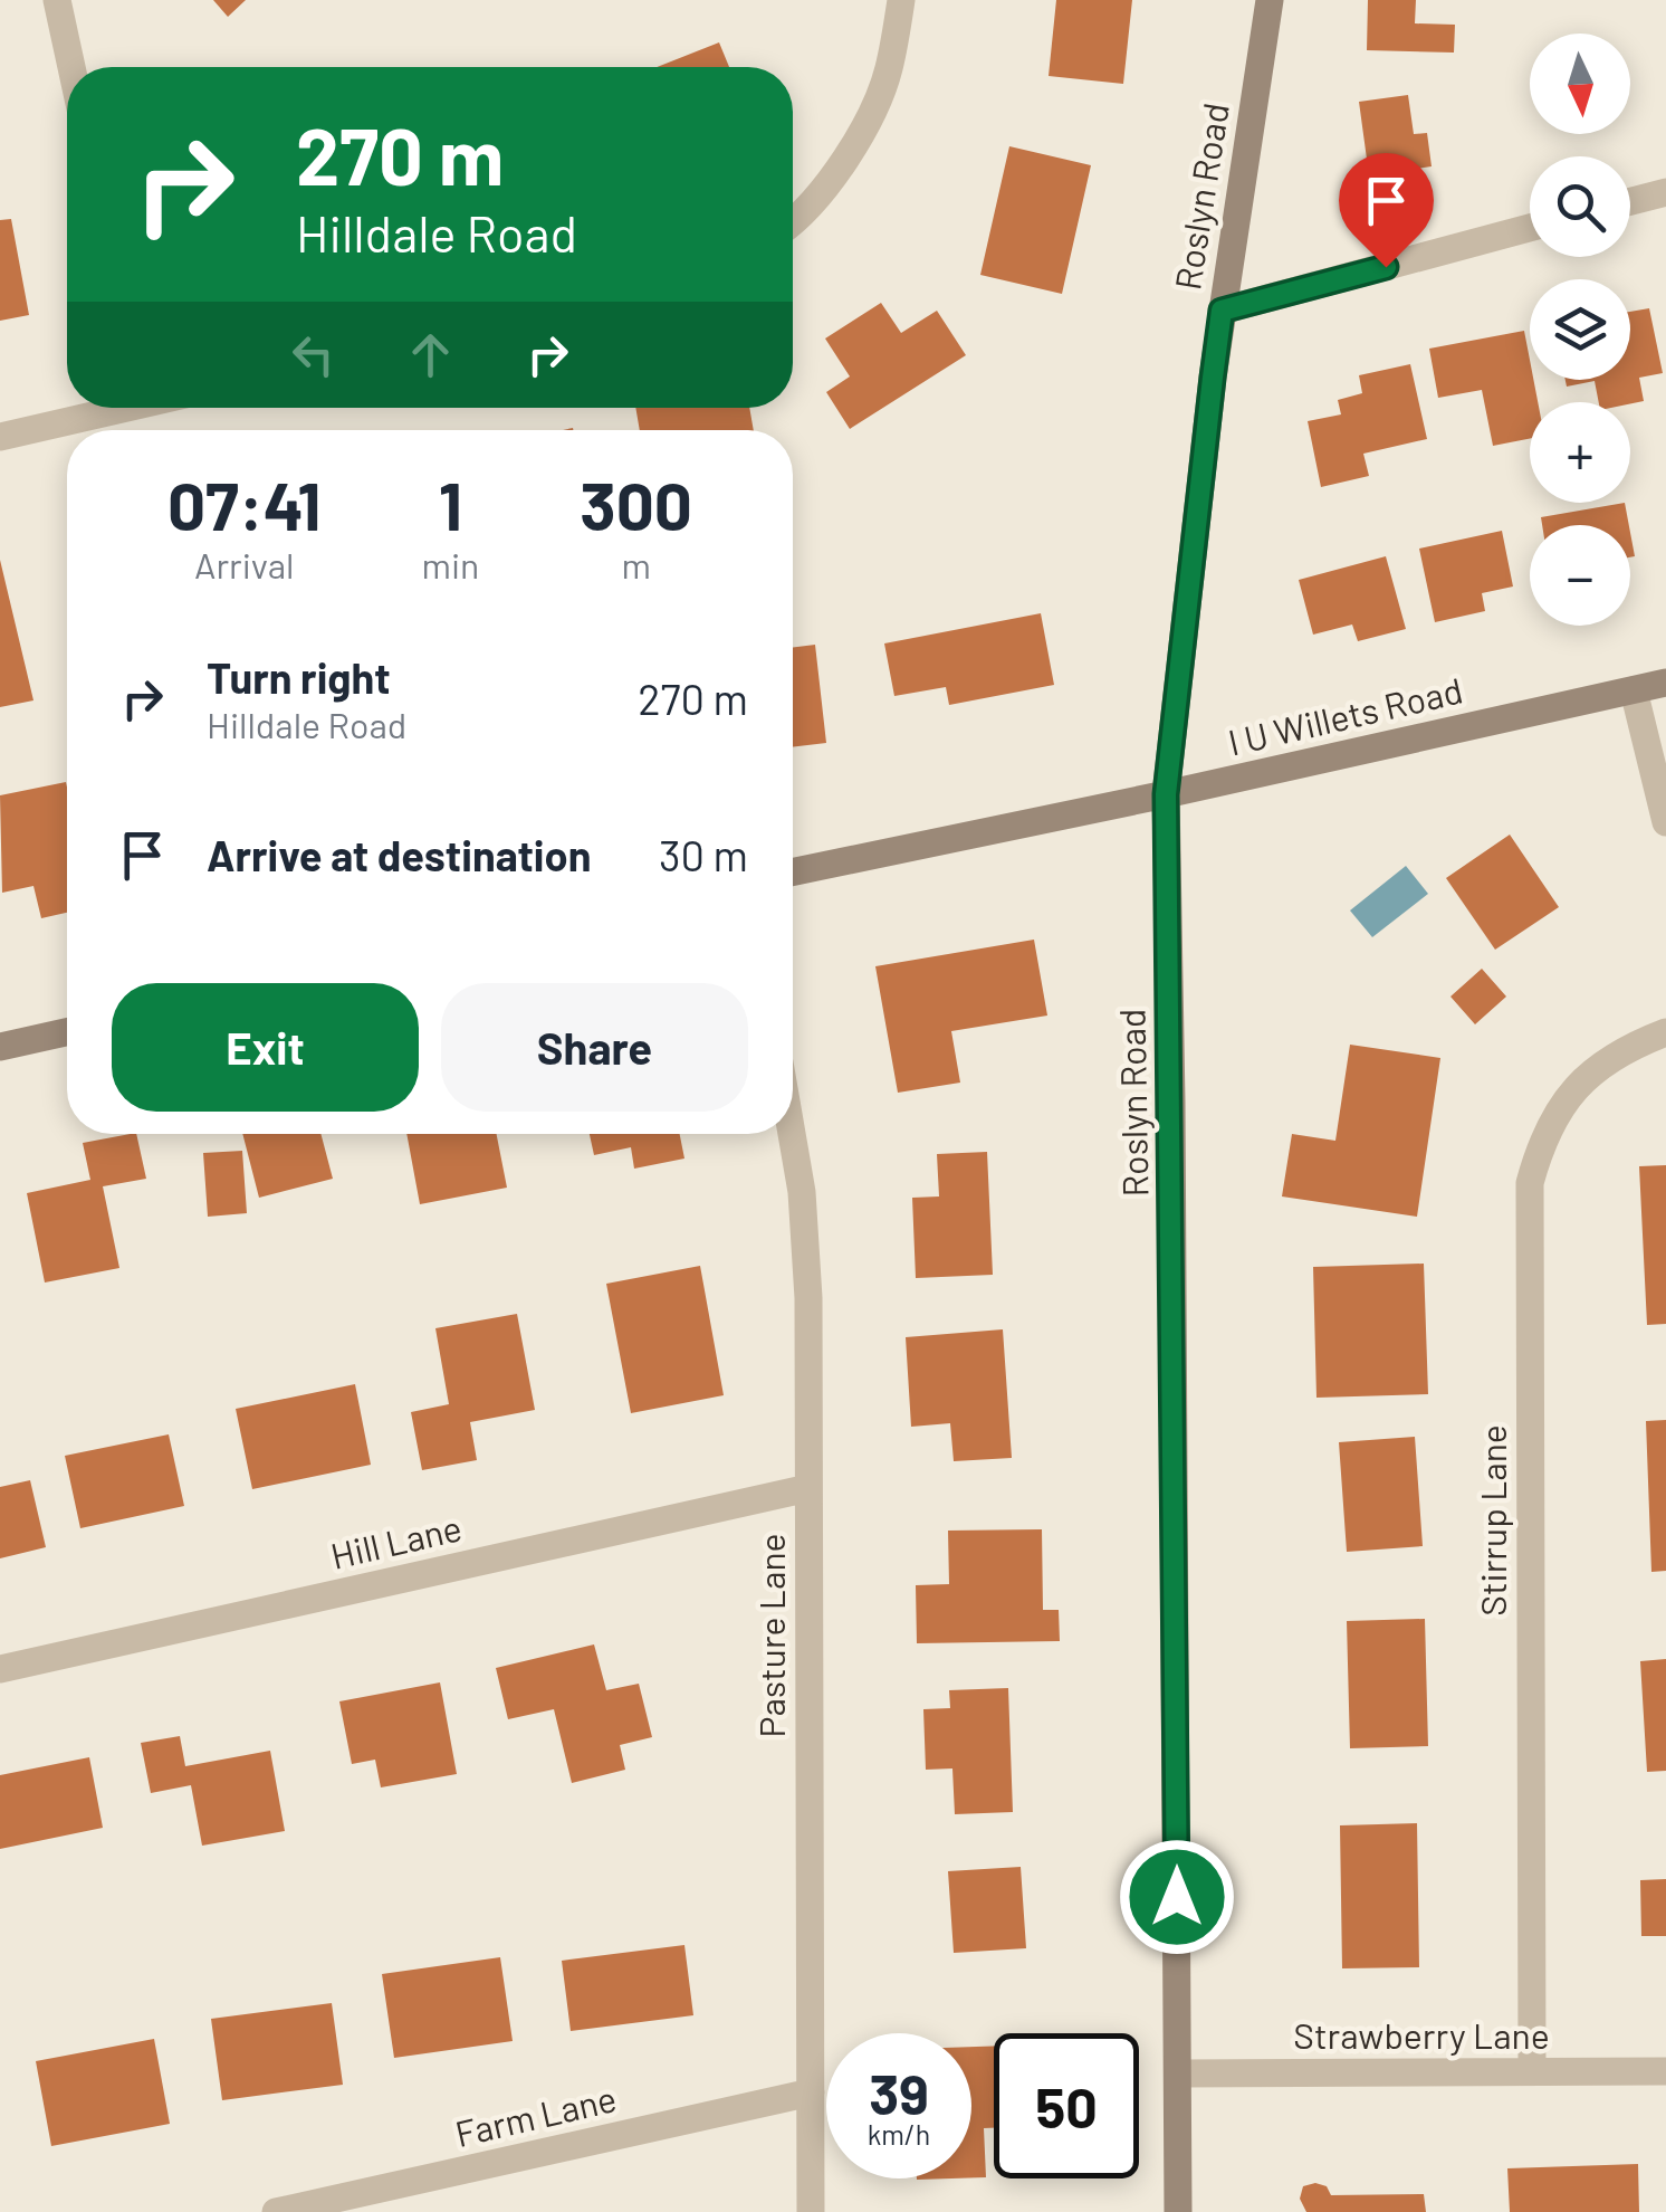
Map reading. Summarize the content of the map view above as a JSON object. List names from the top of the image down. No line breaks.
{"streets":{"main road":["Roslyn Road","I U Willets Road"],"street":["Stirrup Lane","Hill Lane","Pasture Lane","Strawberry Lane","Farm Lane"]},"crossings":[["Roslyn Road","I U Willets Road"],["Roslyn Road","Strawberry Lane"],["Stirrup Lane","Strawberry Lane"],["Hill Lane","Pasture Lane"],["Pasture Lane","Farm Lane"]],"north":"bottom","page":{"map_buttons":["+","−"],"turn":["270 m","Hilldale Road"],"eta":["07:41","Arrival","1","min","300","m"],"list":[{"name":"Turn right","note":"Hilldale Road","value":"270 m"},{"name":"Arrive at destination","value":"30 m"}],"buttons":["Exit","Share"],"speed":"39 km/h","limit":"50"}}
